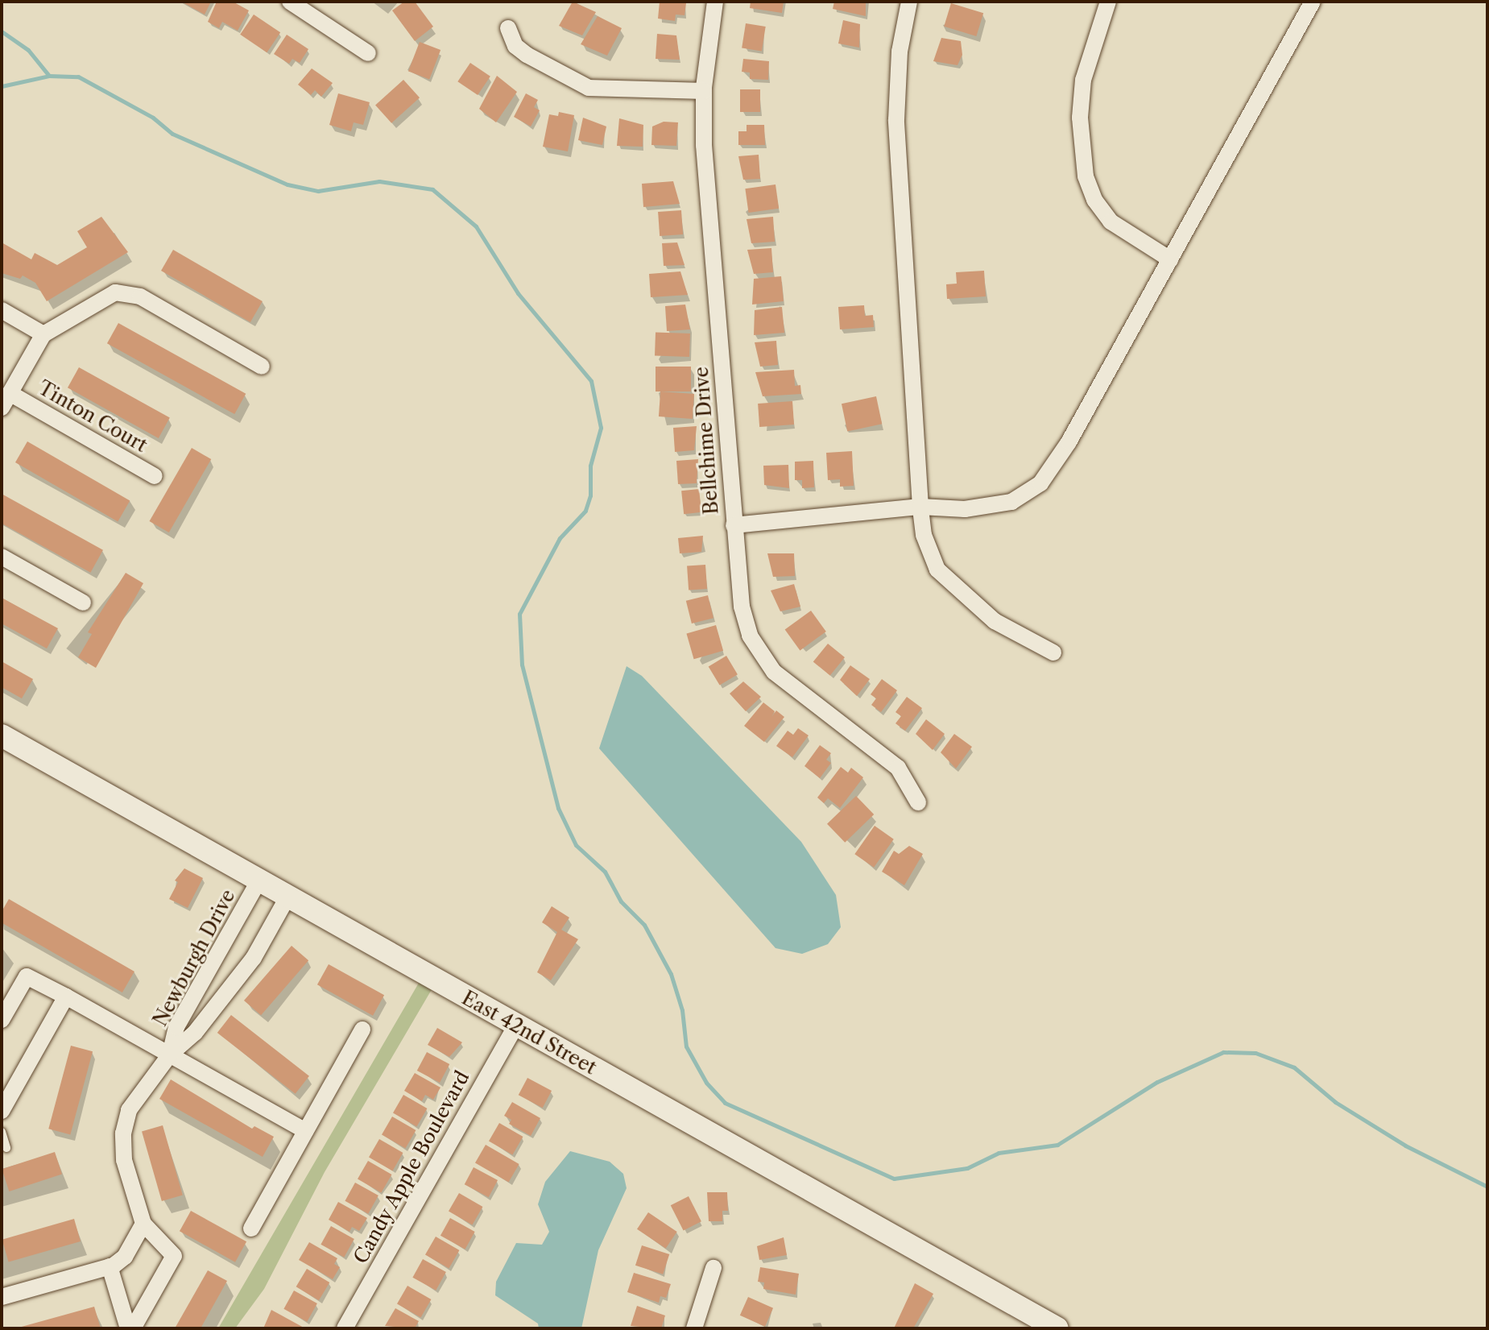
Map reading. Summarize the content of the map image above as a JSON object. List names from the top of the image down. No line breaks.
{"streets":{"street":["Tinton Court","Bellchime Drive","Newburgh Drive","East 42nd Street","Candy Apple Boulevard"]},"crossings":[["Newburgh Drive","East 42nd Street"],["East 42nd Street","Candy Apple Boulevard"]]}
